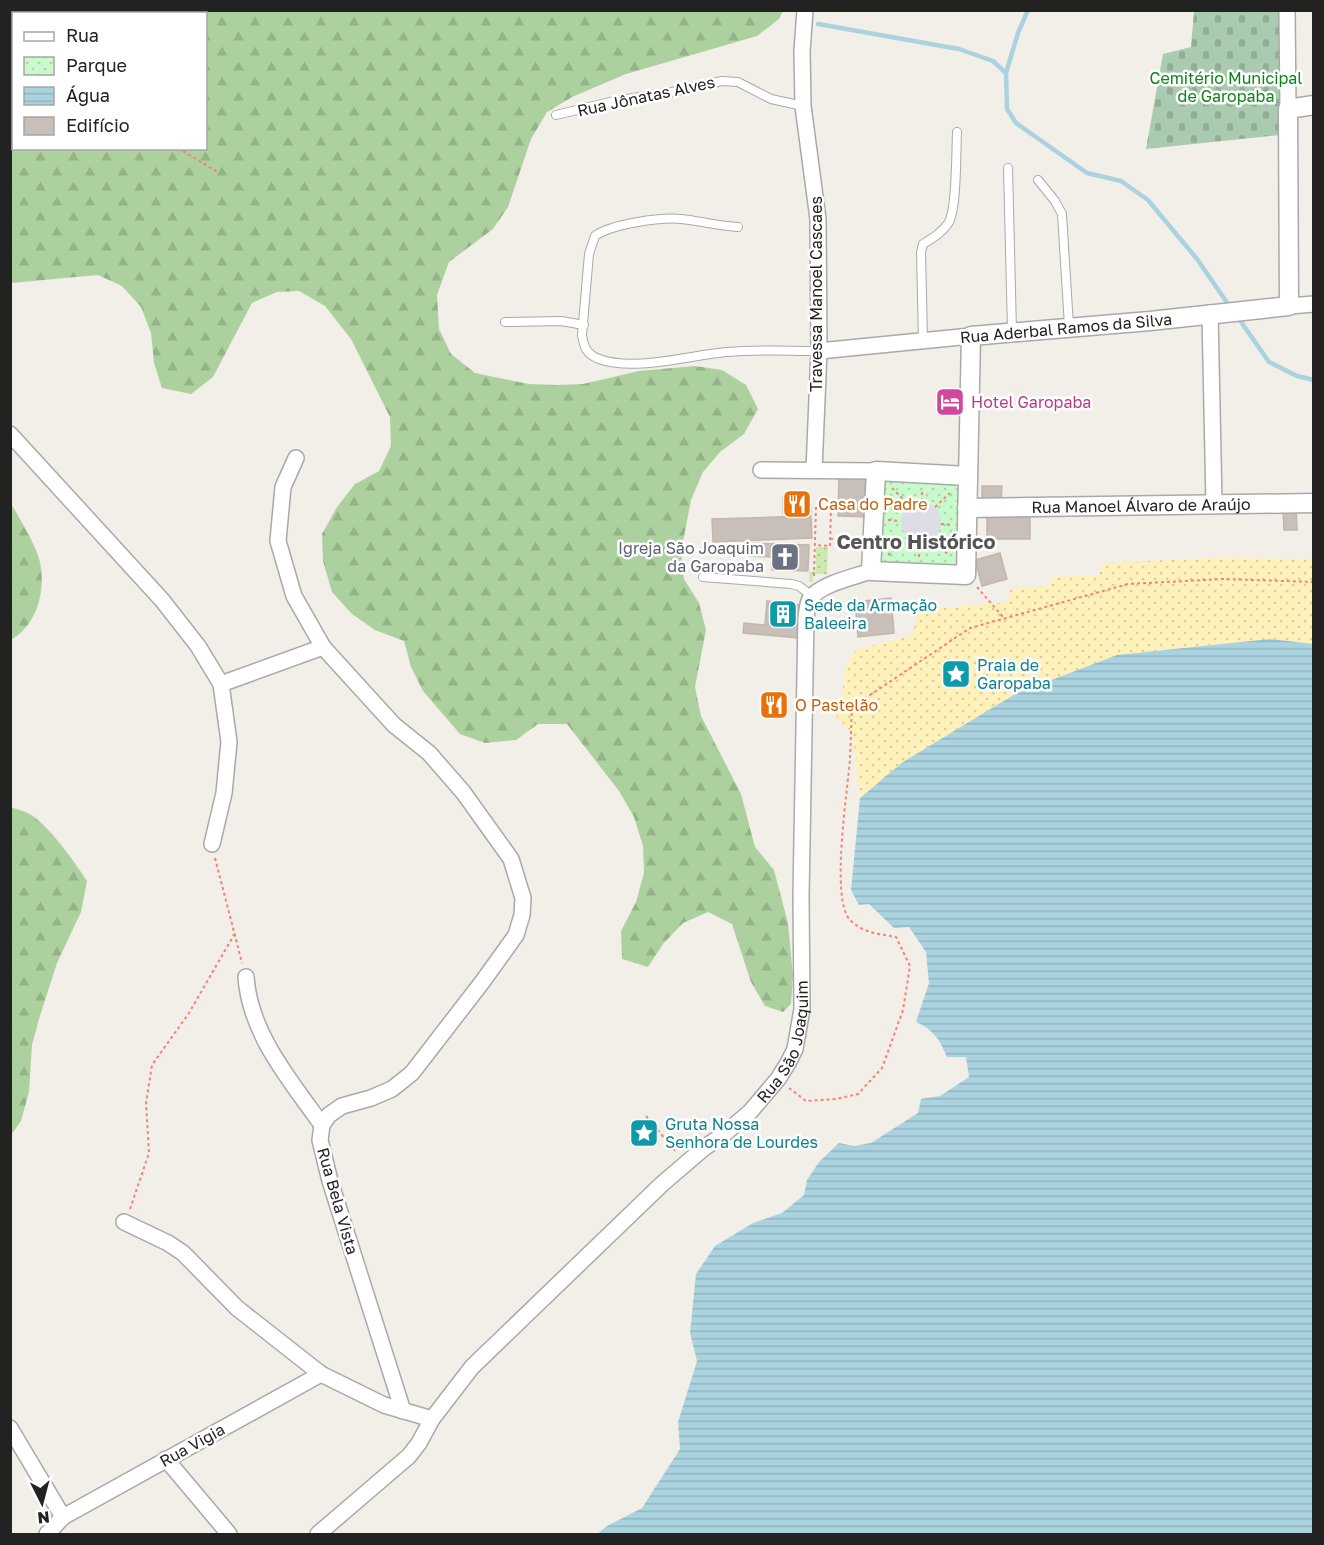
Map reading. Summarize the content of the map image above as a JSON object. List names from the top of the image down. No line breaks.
{"streets":{"street":["Travessa Manoel Cascaes","Rua Aderbal Ramos da Silva","Rua Manoel Álvaro de Araújo","Rua São Joaquim","Rua Bela Vista","Rua Vigia"],"lane":["Rua Jônatas Alves"]},"crossings":[["Rua Jônatas Alves","Travessa Manoel Cascaes"],["Travessa Manoel Cascaes","Rua Aderbal Ramos da Silva"]],"districts":["Centro Histórico"],"parks":["Cemitério Municipal de Garopaba"],"places":{"hotel":["Hotel Garopaba"],"restaurant":["Casa do Padre","O Pastelão"],"church":["Igreja São Joaquim da Garopaba"],"building":["Sede da Armação Baleeira"],"place":["Praia de Garopaba","Gruta Nossa Senhora de Lourdes"]},"legend":["Rua","Parque","Água","Edifício"],"north":"bottom"}
